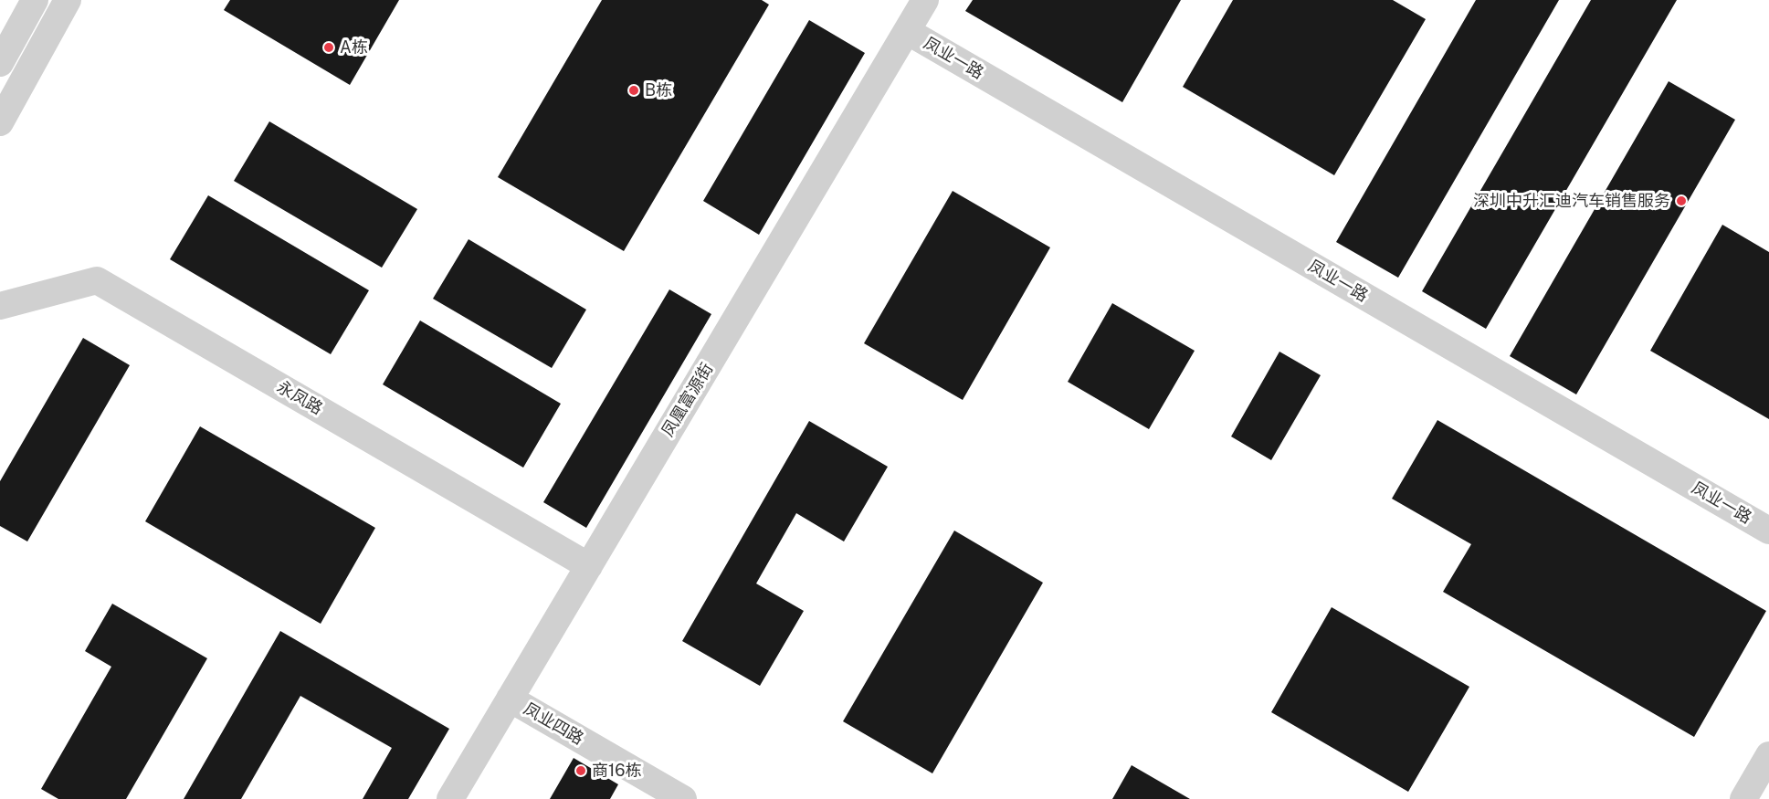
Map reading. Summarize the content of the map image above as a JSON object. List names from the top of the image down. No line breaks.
{"streets":{"street":["凤业一路","永凤路","凤凰富源街","凤业四路"]},"crossings":[["凤业一路","凤凰富源街"],["永凤路","凤凰富源街"],["凤凰富源街","凤业四路"]],"places":["A栋","B栋","深圳中升汇迪汽车销售服务","商16栋"]}
